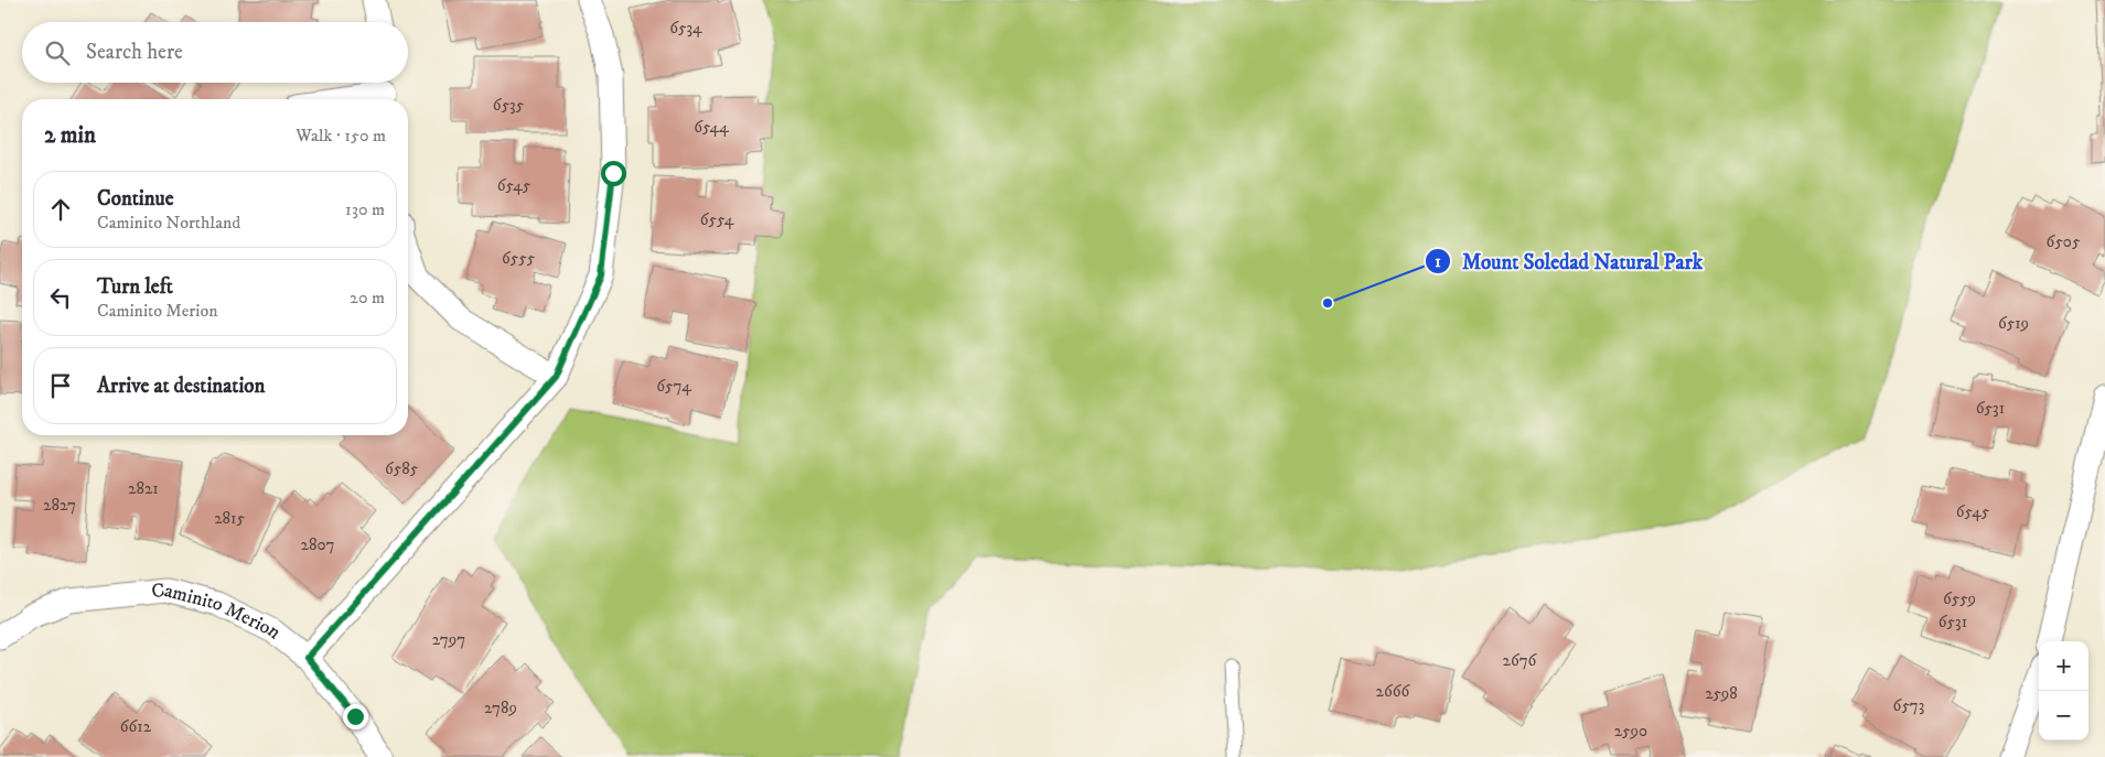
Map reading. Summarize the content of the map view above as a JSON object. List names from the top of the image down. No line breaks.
{"streets":{"street":["Caminito Merion"]},"places":["Mount Soledad Natural Park"],"house_numbers":["6534","6535","6544","6545","6554","6505","6555","6519","6574","6531","6585","2821","2827","6545","2815","2807","6559","6531","2797","2676","2666","2598","6573","2789","6612","2590"],"page":{"search":"Search here","heading":["2 min","Walk · 150 m"],"list":[["Continue","Caminito Northland","130 m"],["Turn left","Caminito Merion","20 m"],"Arrive at destination"],"map_buttons":["+","−"]}}
